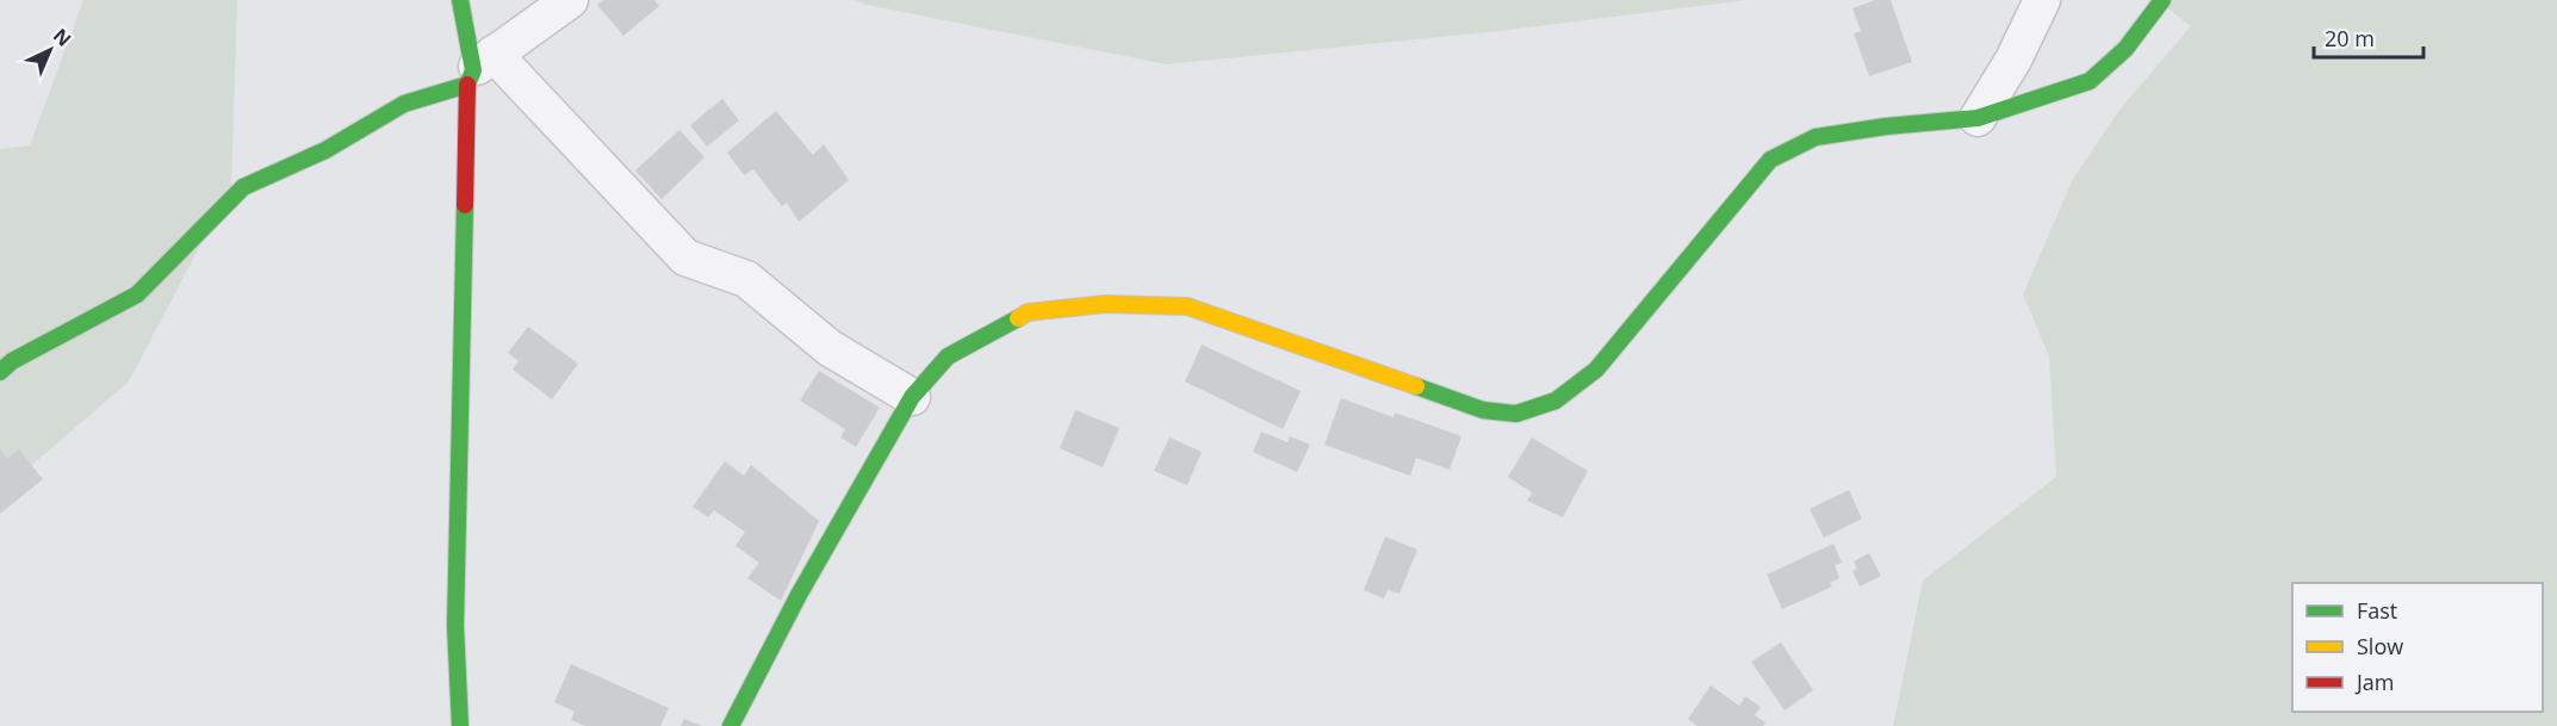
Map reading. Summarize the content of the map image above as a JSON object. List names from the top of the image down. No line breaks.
{"legend":["Fast","Slow","Jam"],"scale_bar":"20 m","north":"top right"}
